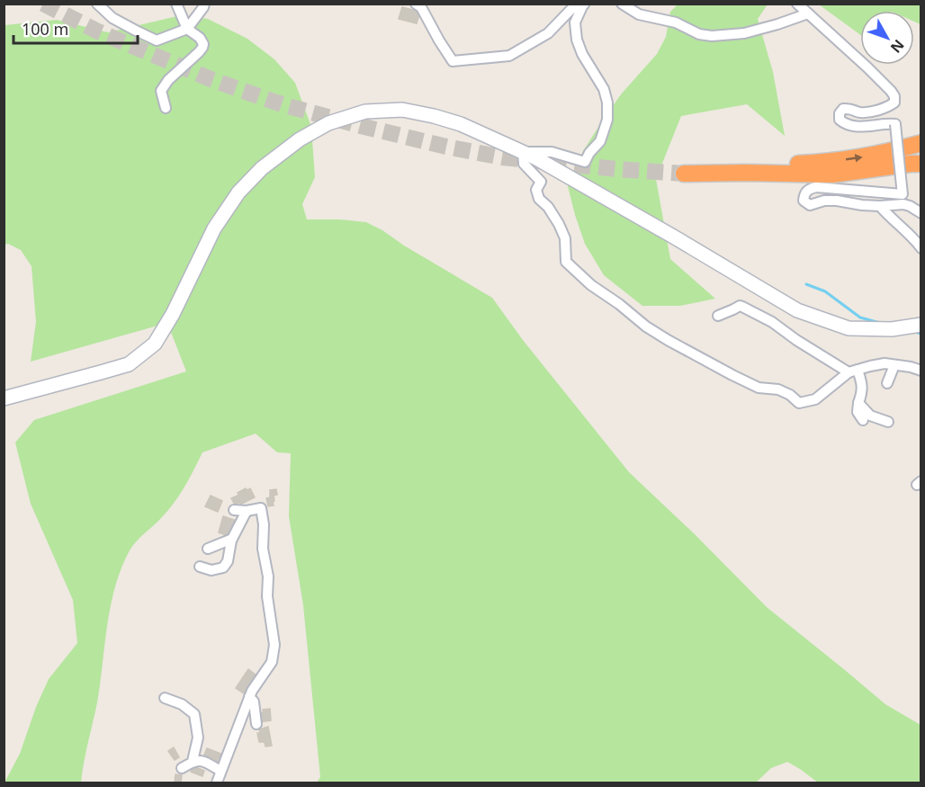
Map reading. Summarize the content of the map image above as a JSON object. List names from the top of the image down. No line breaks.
{"scale_bar":"100 m","north":"bottom right"}
